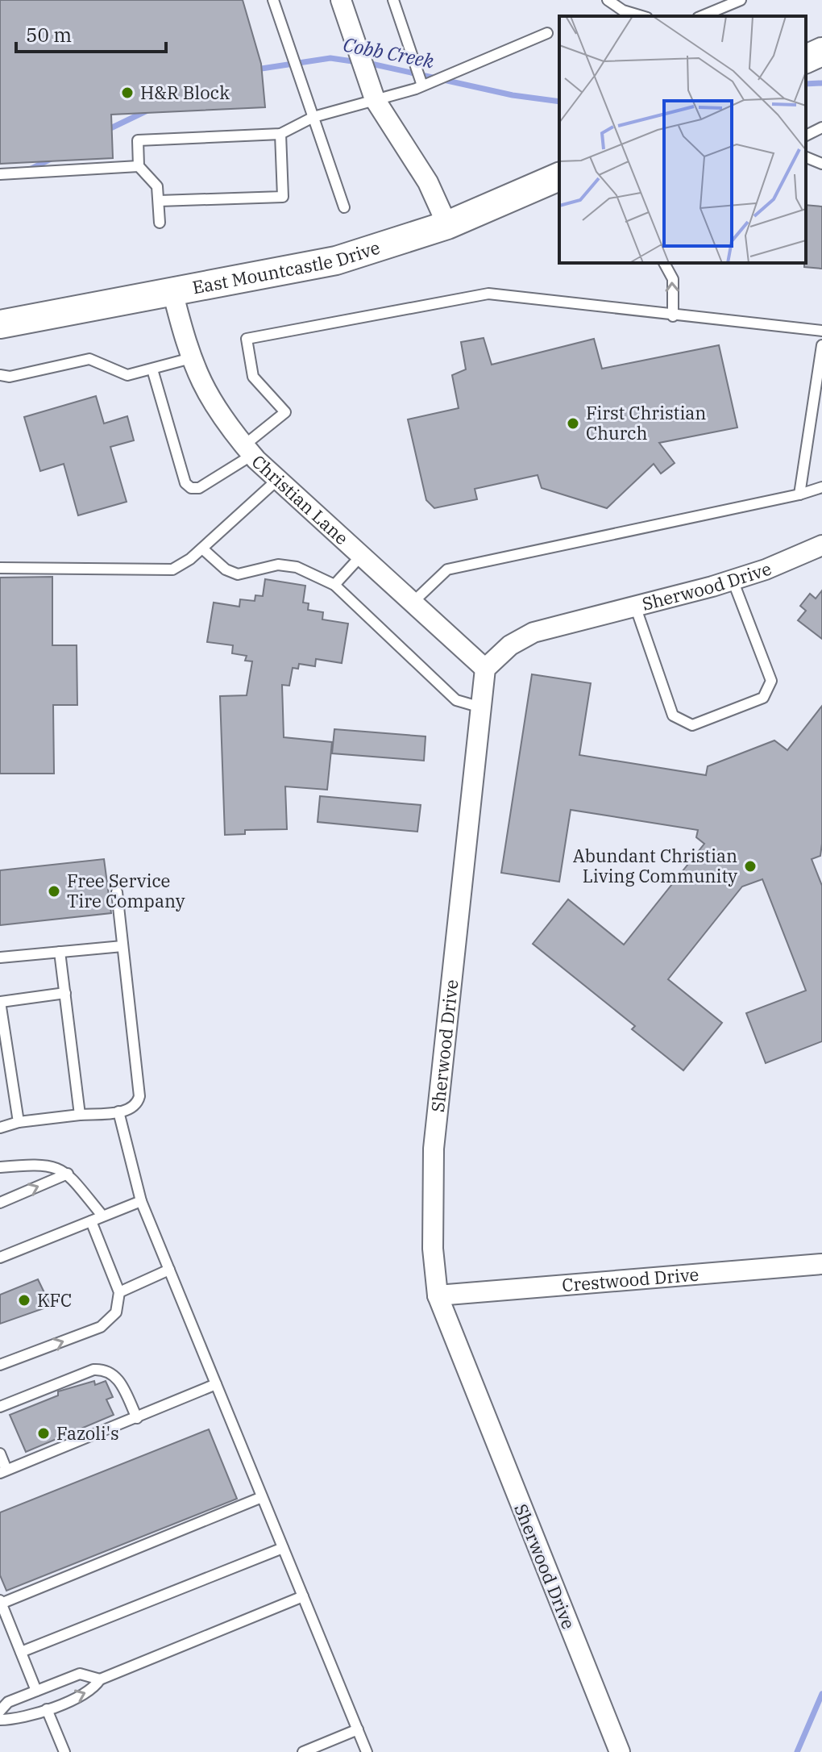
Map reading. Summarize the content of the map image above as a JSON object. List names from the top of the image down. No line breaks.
{"streets":{"street":["East Mountcastle Drive","Christian Lane","Sherwood Drive","Crestwood Drive"]},"crossings":[["East Mountcastle Drive","Christian Lane"],["Christian Lane","Sherwood Drive"],["Sherwood Drive","Crestwood Drive"]],"water":["Cobb Creek"],"places":["H&R Block","First Christian Church","Abundant Christian Living Community","Free Service Tire Company","KFC","Fazoli's"],"scale_bar":"50 m"}
